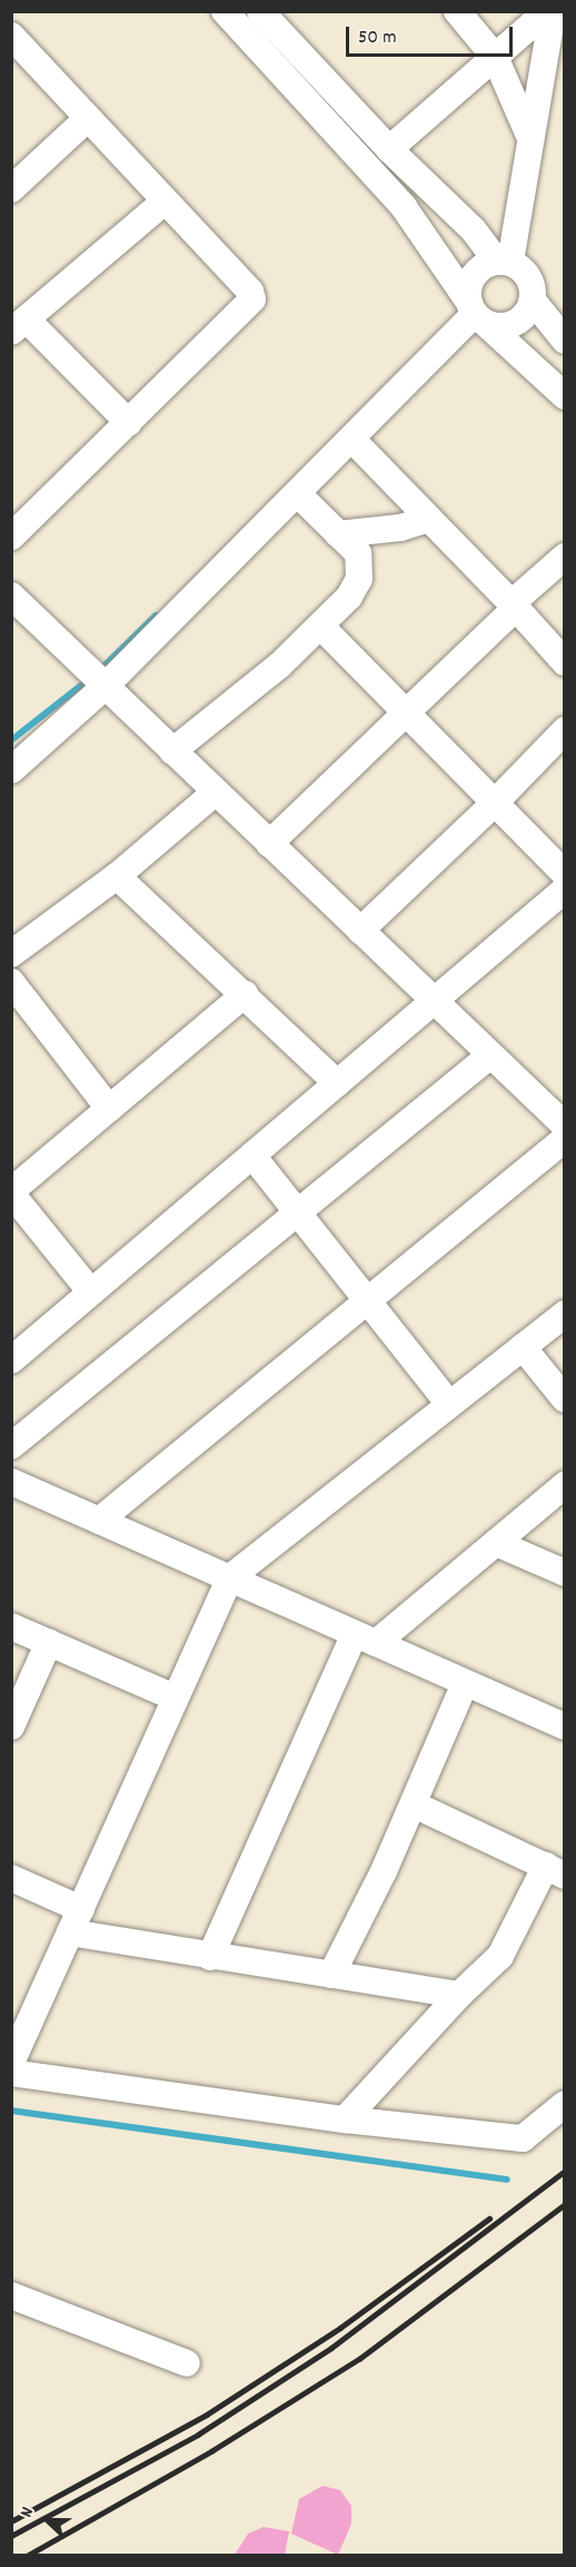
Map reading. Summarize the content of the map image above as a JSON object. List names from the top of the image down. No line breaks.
{"scale_bar":"50 m","north":"left"}
